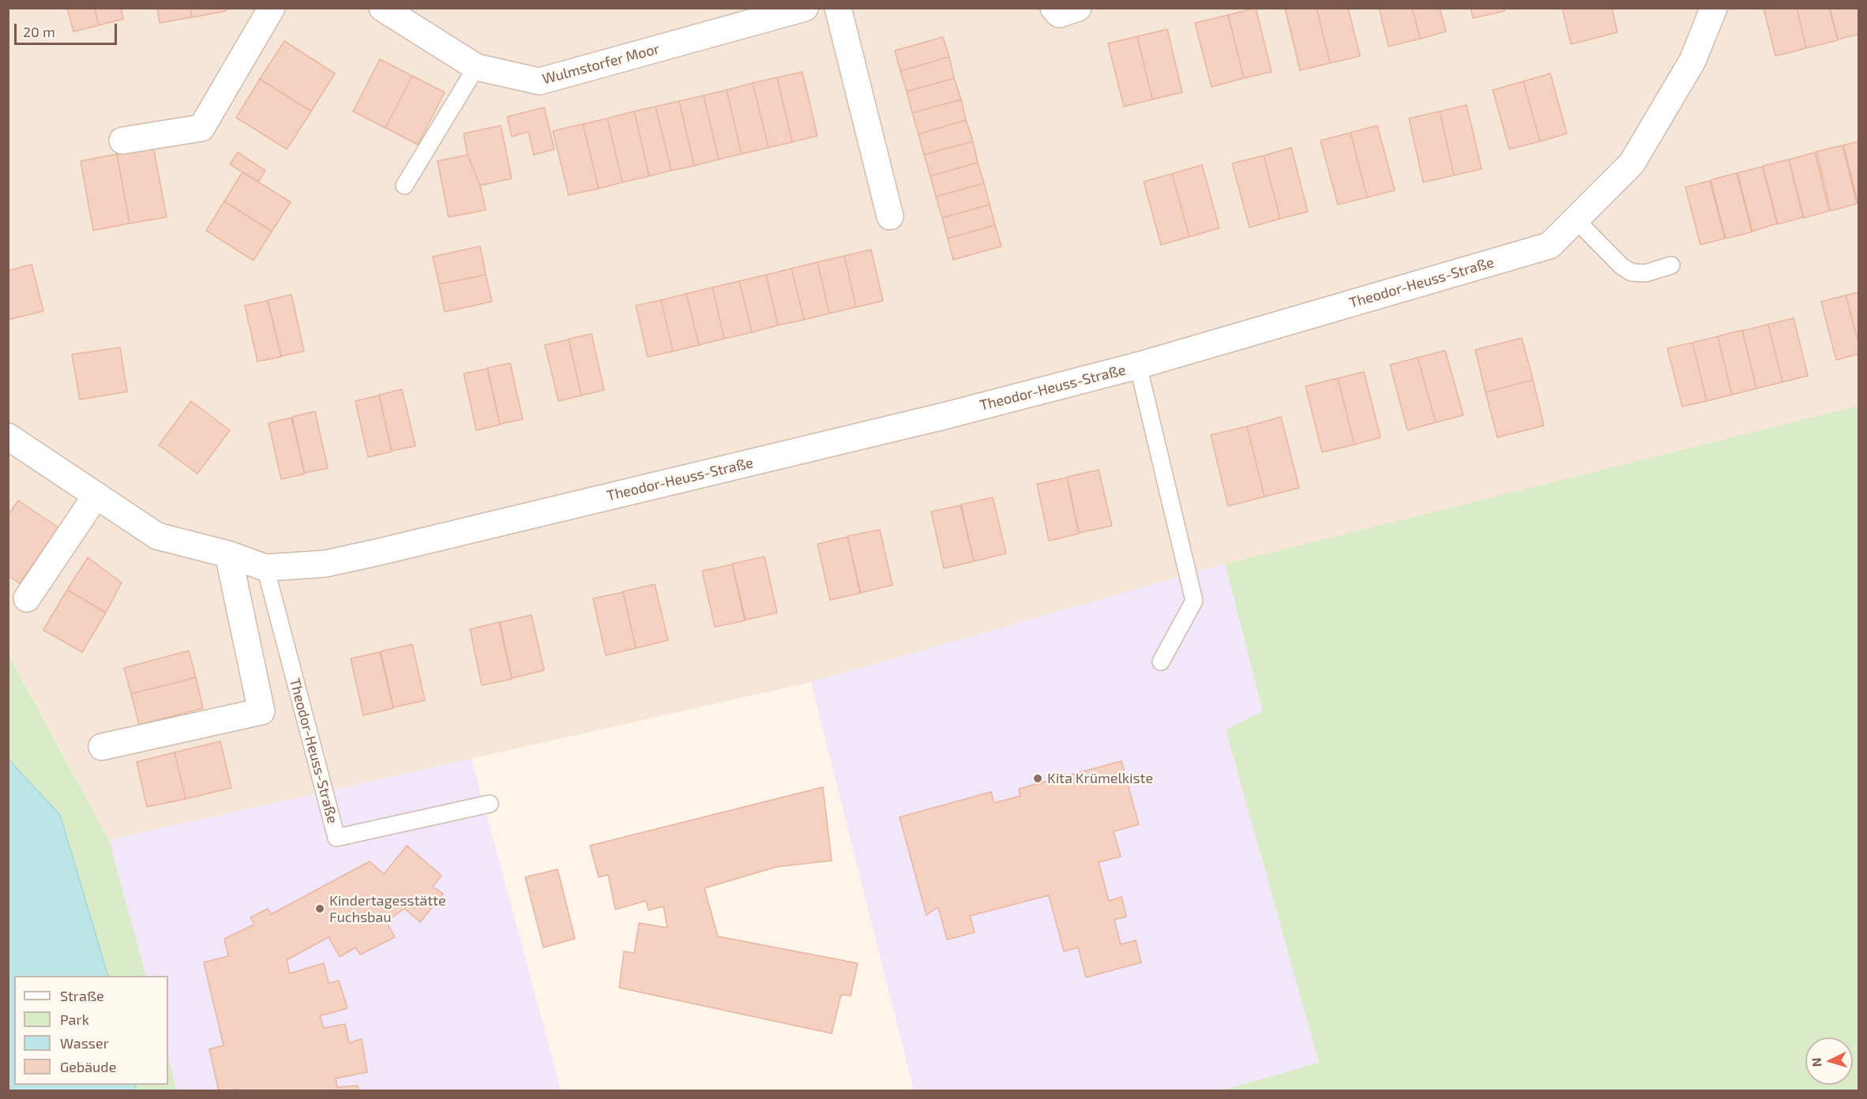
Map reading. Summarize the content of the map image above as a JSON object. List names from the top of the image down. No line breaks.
{"streets":{"street":["Wulmstorfer Moor","Theodor-Heuss-Straße"]},"places":["Kita Krümelkiste","Kindertagesstätte Fuchsbau"],"legend":["Straße","Park","Wasser","Gebäude"],"scale_bar":"20 m","north":"left"}
